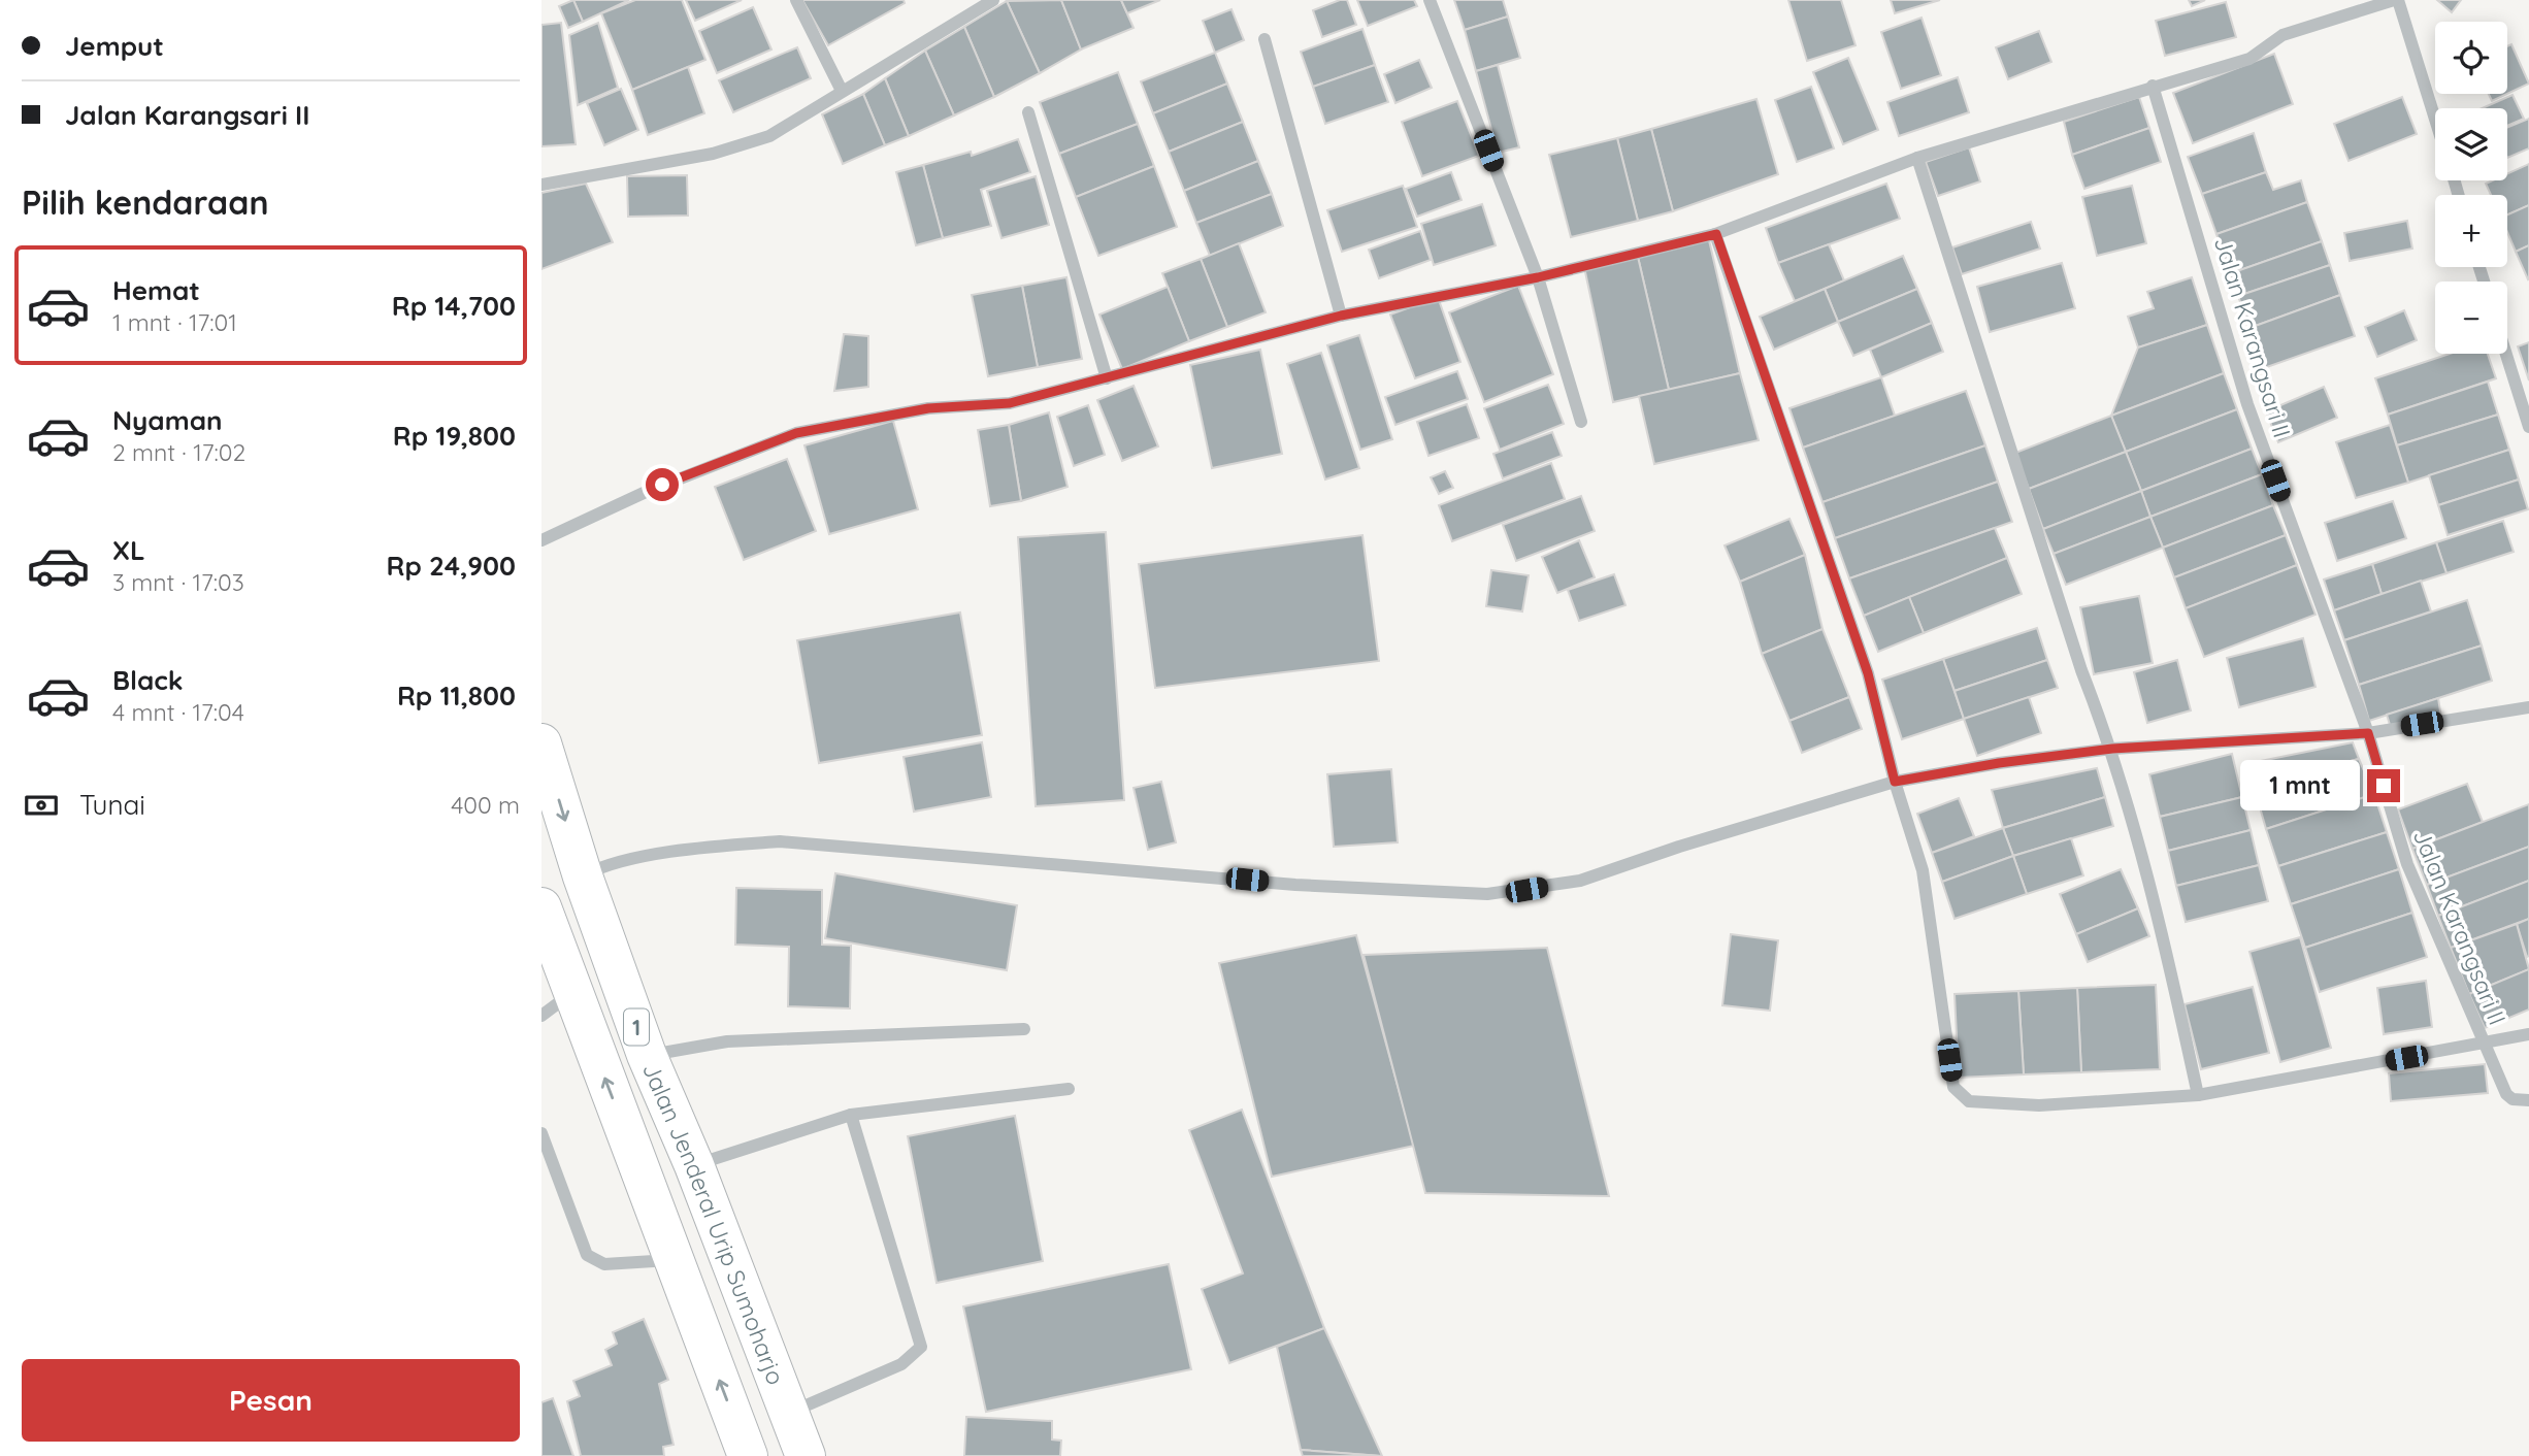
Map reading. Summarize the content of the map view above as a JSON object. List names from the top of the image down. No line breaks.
{"streets":{"highway":["1","Jalan Jenderal Urip Sumoharjo"],"street":["Jalan Karangsari II"]},"page":{"banner":["Jemput","Jalan Karangsari II"],"map_buttons":["+","−"],"heading":"Pilih kendaraan","list":[{"name":"Hemat","note":"1 mnt · 17:01","value":"Rp 14,700"},{"name":"Nyaman","note":"2 mnt · 17:02","value":"Rp 19,800"},{"name":"XL","note":"3 mnt · 17:03","value":"Rp 24,900"},{"name":"Black","note":"4 mnt · 17:04","value":"Rp 11,800"}],"bubble":"1 mnt","pay":["Tunai","400 m"],"buttons":"Pesan"}}
